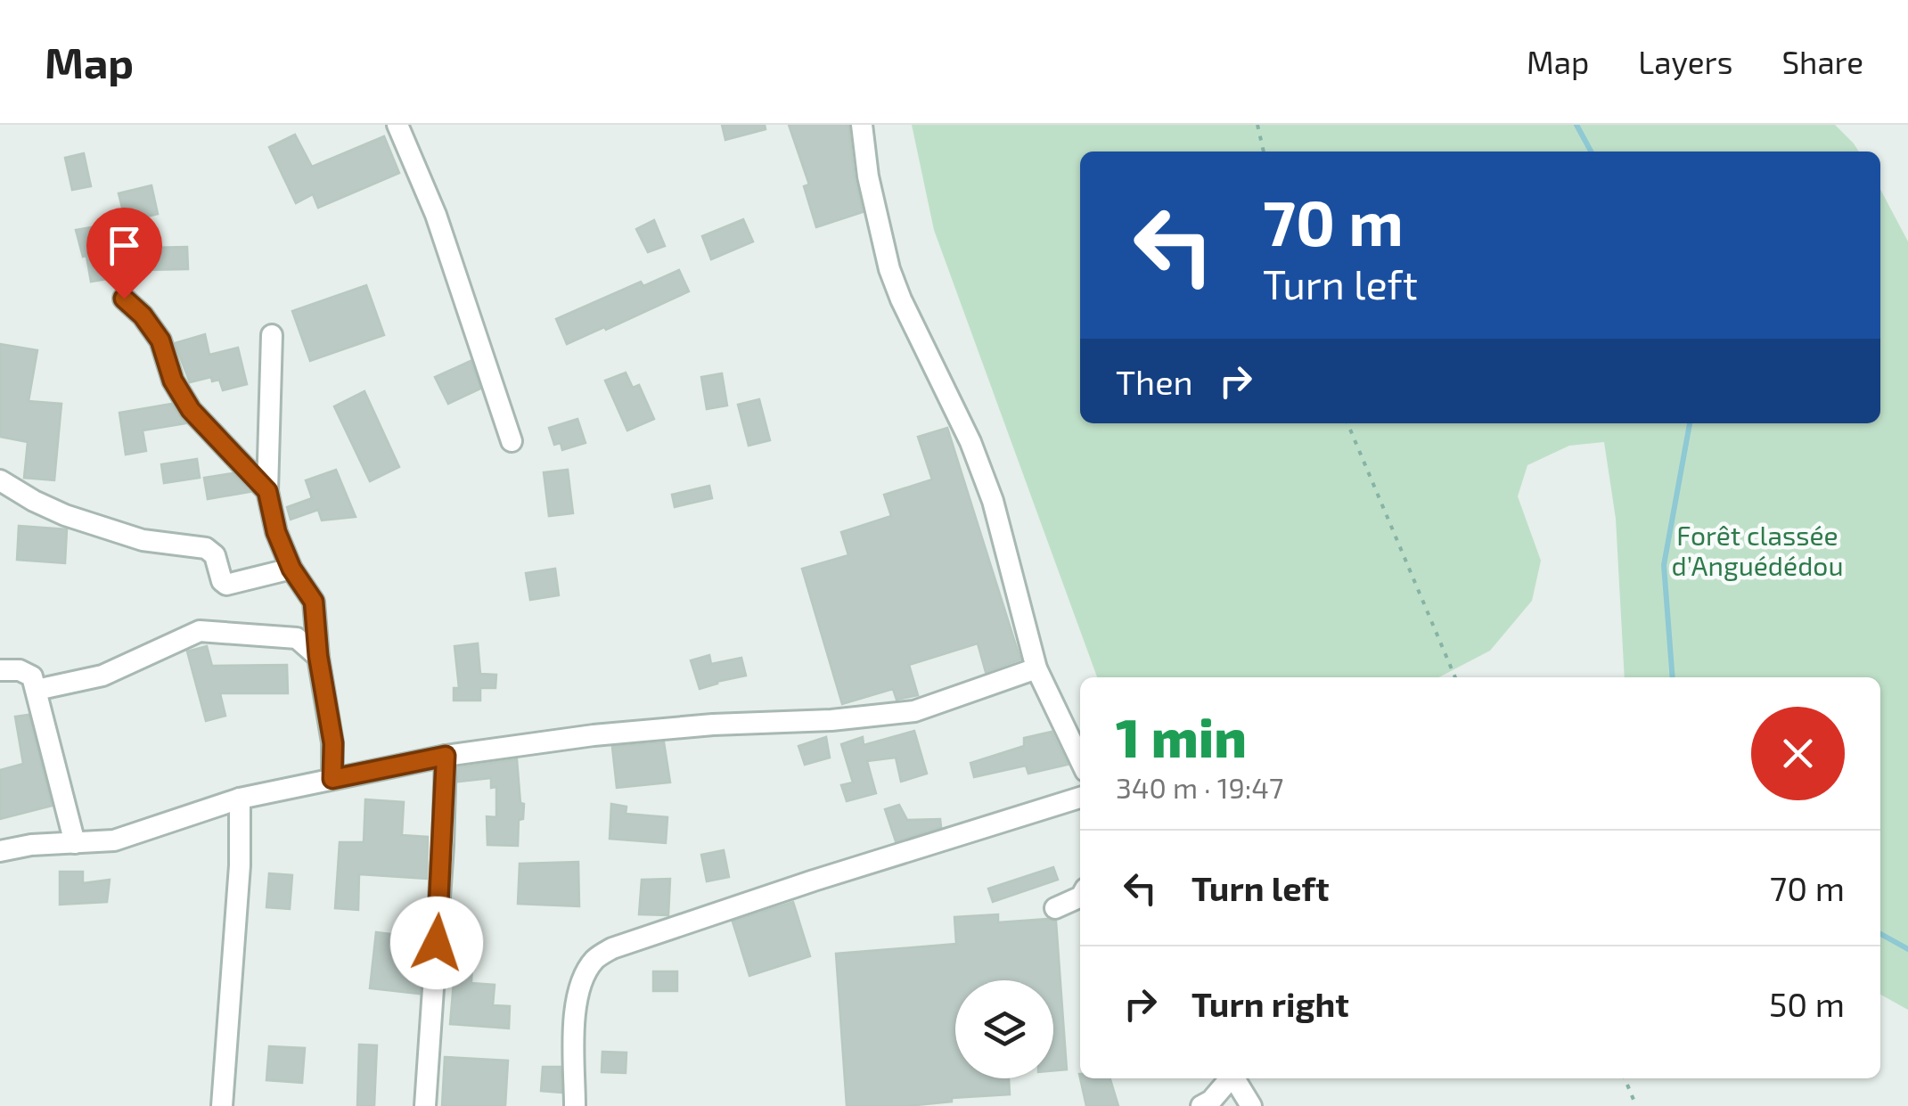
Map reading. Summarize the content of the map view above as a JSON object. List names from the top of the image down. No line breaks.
{"parks":["Forêt classée d’Anguédédou"],"page":{"header":"Map","nav":["Map","Layers","Share"],"turn":["70 m","Turn left"],"then":"Then","heading":["1 min","340 m · 19:47"],"list":[{"name":"Turn left","value":"70 m"},{"name":"Turn right","value":"50 m"}]}}
